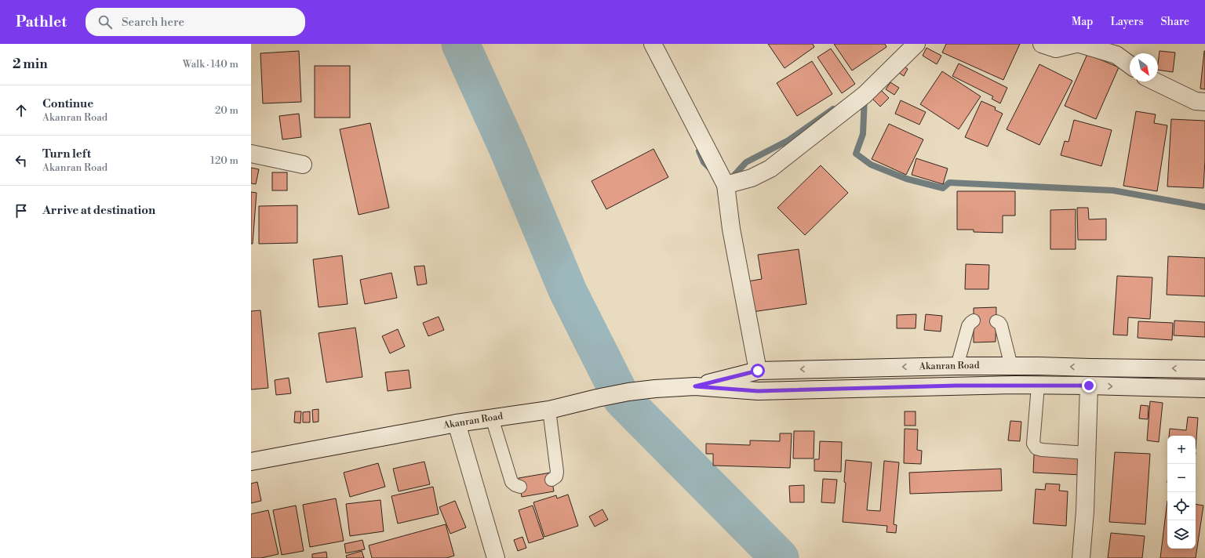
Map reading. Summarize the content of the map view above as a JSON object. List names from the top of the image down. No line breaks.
{"streets":{"main road":["Akanran Road"]},"north":"bottom right","page":{"header":"Pathlet","search":"Search here","nav":["Map","Layers","Share"],"heading":["2 min","Walk · 140 m"],"list":[["Continue","Akanran Road","20 m"],["Turn left","Akanran Road","120 m"],"Arrive at destination"],"map_buttons":["+","−"]}}
